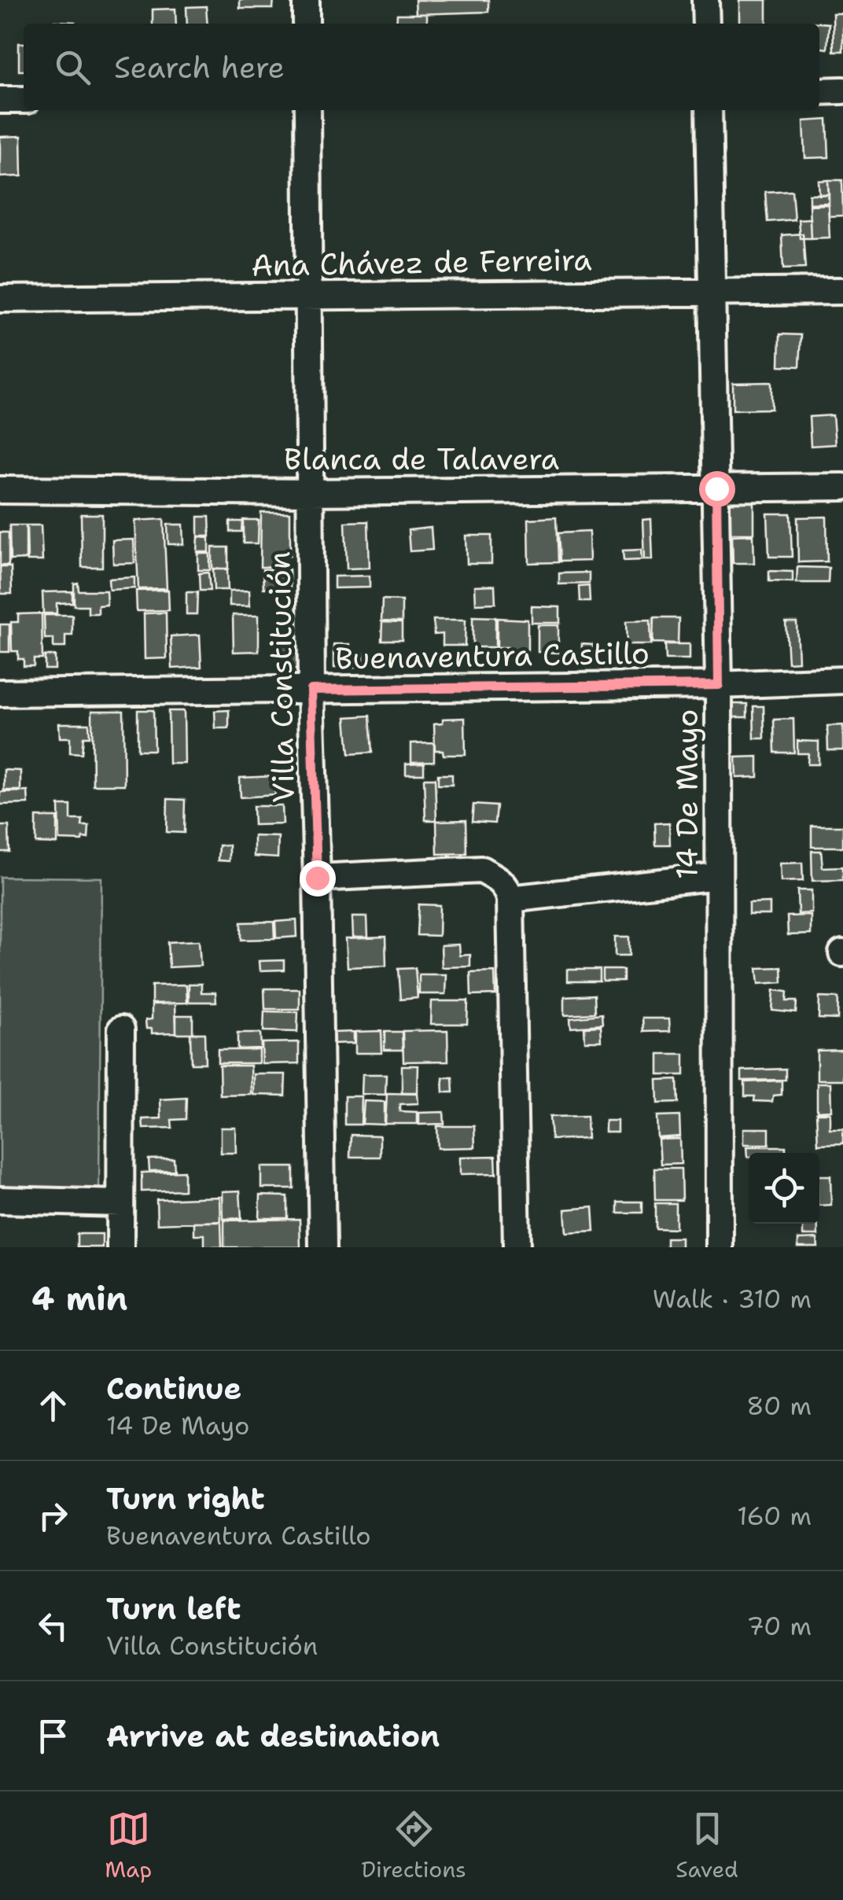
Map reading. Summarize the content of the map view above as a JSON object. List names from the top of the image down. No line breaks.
{"streets":{"street":["Ana Chávez de Ferreira","Blanca de Talavera","Buenaventura Castillo","Villa Constitución","14 De Mayo"]},"crossings":[["Ana Chávez de Ferreira","Villa Constitución"],["Ana Chávez de Ferreira","14 De Mayo"],["Blanca de Talavera","Villa Constitución"],["Blanca de Talavera","14 De Mayo"],["Buenaventura Castillo","Villa Constitución"],["Buenaventura Castillo","14 De Mayo"]],"page":{"search":"Search here","heading":["4 min","Walk · 310 m"],"list":[["Continue","14 De Mayo","80 m"],["Turn right","Buenaventura Castillo","160 m"],["Turn left","Villa Constitución","70 m"],"Arrive at destination"],"nav":["Map","Directions","Saved"]}}
